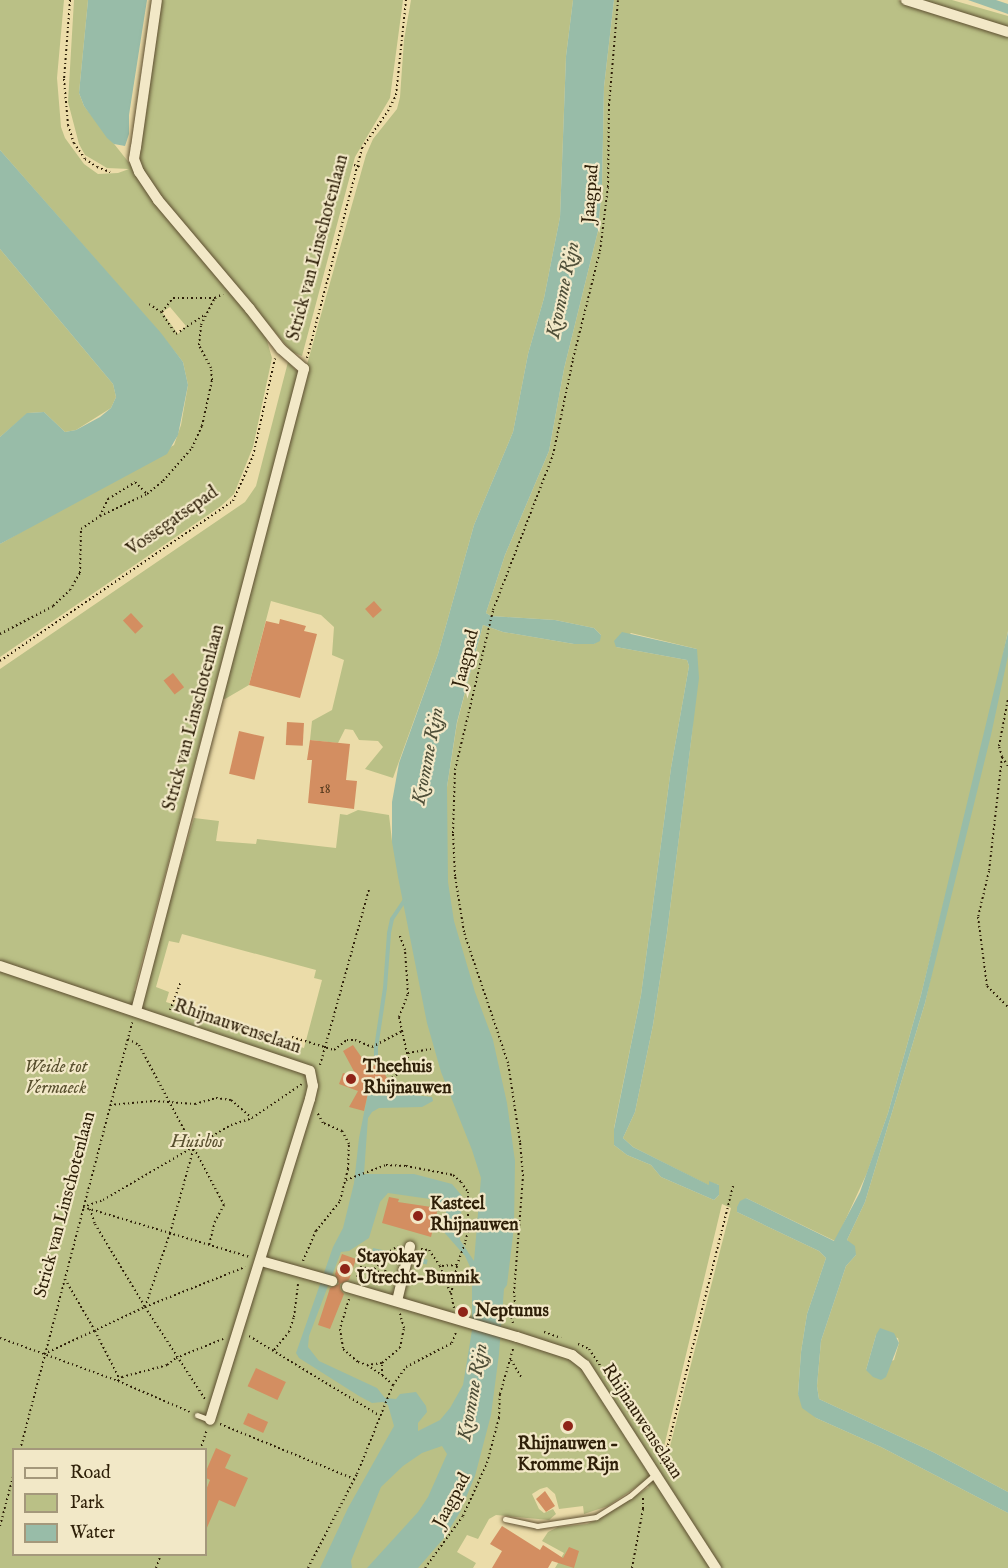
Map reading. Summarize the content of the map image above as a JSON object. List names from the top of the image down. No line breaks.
{"streets":{"street":["Strick van Linschotenlaan","Rhijnauwenselaan"],"path":["Jaagpad","Vossegatsepad"]},"crossings":[["Jaagpad","Rhijnauwenselaan"],["Strick van Linschotenlaan","Rhijnauwenselaan"]],"water":["Kromme Rijn"],"parks":["Weide tot Vermaeck","Huisbos"],"places":["Theehuis Rhijnauwen","Kasteel Rhijnauwen","Stayokay Utrecht-Bunnik","Neptunus","Rhijnauwen - Kromme Rijn"],"house_numbers":["18"],"legend":["Road","Park","Water"]}
